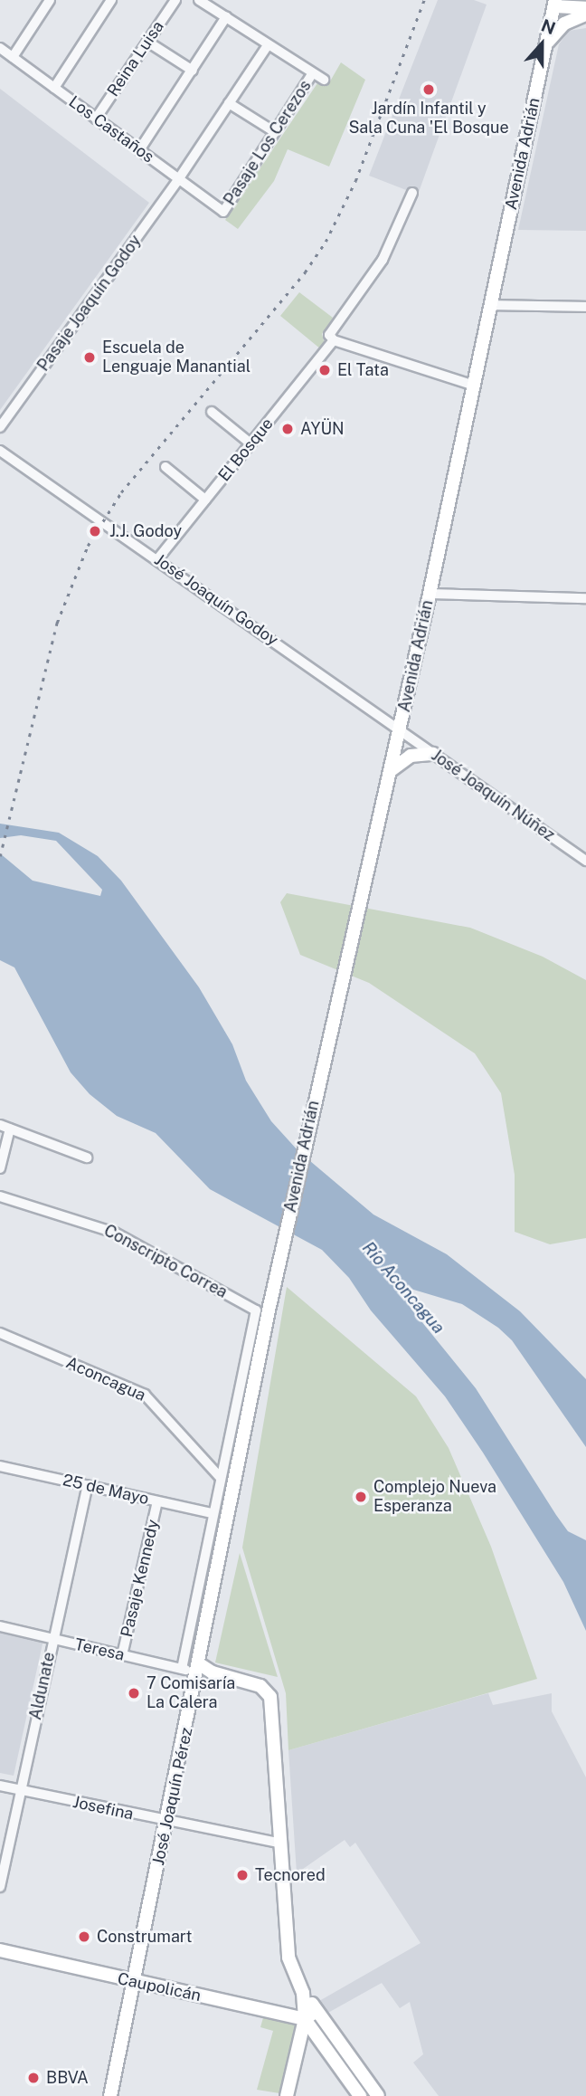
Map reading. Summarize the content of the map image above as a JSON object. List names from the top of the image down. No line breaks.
{"streets":{"main road":["Avenida Adrián","Teresa","José Joaquín Pérez","Caupolicán"],"street":["Reina Luisa","Los Castaños","Pasaje Los Cerezos","Pasaje Joaquín Godoy","El Bosque","José Joaquín Godoy","José Joaquín Núñez","Conscripto Correa","Aconcagua","25 de Mayo","Pasaje Kennedy","Aldunate","Josefina"]},"crossings":[["Reina Luisa","Los Castaños"],["Los Castaños","Pasaje Los Cerezos"],["Los Castaños","Pasaje Joaquín Godoy"],["Avenida Adrián","José Joaquín Godoy"],["Avenida Adrián","José Joaquín Núñez"],["Avenida Adrián","Conscripto Correa"],["Avenida Adrián","José Joaquín Pérez"],["El Bosque","José Joaquín Godoy"],["José Joaquín Godoy","José Joaquín Núñez"],["Conscripto Correa","José Joaquín Pérez"],["25 de Mayo","Pasaje Kennedy"],["25 de Mayo","Aldunate"],["Pasaje Kennedy","Teresa"],["Teresa","Aldunate"],["Teresa","José Joaquín Pérez"],["Teresa","Josefina"],["Aldunate","Josefina"],["José Joaquín Pérez","Josefina"],["José Joaquín Pérez","Caupolicán"]],"water":["Río Aconcagua"],"places":["Jardín Infantil y Sala Cuna 'El Bosque","Escuela de Lenguaje Manantial","El Tata","AYÜN","J.J. Godoy","Complejo Nueva Esperanza","7 Comisaría La Calera","Tecnored","Construmart","BBVA"],"north":"top"}
